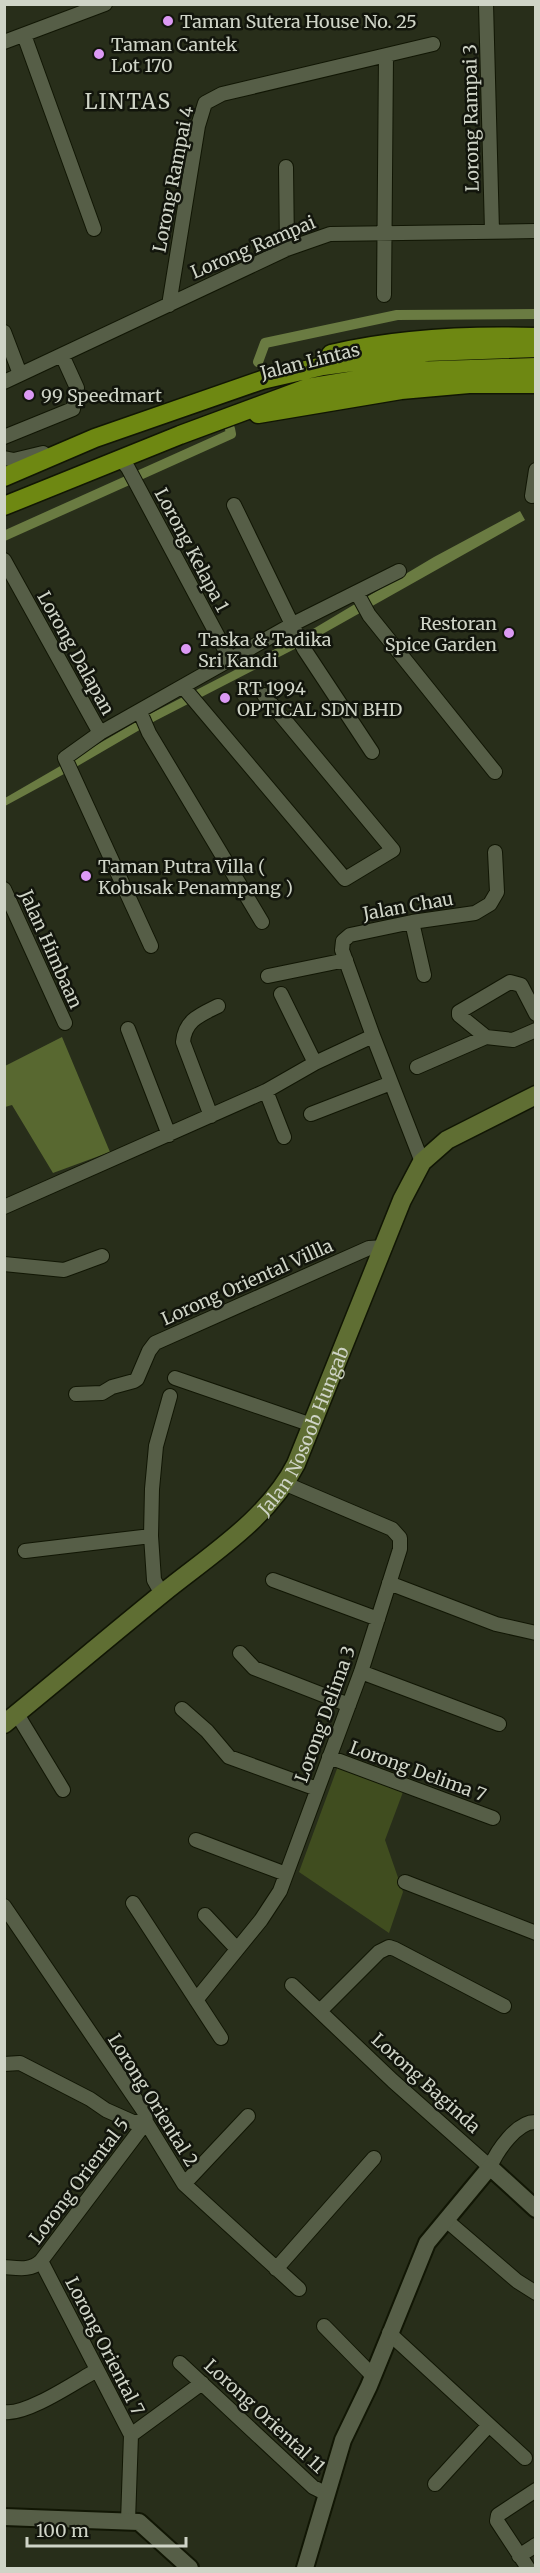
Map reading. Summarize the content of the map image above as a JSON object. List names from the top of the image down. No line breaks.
{"streets":{"highway":["Jalan Lintas"],"main road":["Jalan Nosoob Hungab"],"street":["Lorong Rampai 3","Lorong Rampai 4","Lorong Rampai","Lorong Kelapa 1","Lorong Dalapan","Jalan Chau","Jalan Himbaan","Lorong Oriental Villla","Lorong Delima 3","Lorong Delima 7","Lorong Baginda","Lorong Oriental 2","Lorong Oriental 5","Lorong Oriental 7","Lorong Oriental 11"]},"crossings":[["Lorong Rampai 3","Lorong Rampai"],["Lorong Rampai 4","Lorong Rampai"],["Jalan Lintas","Lorong Kelapa 1"],["Lorong Oriental Villla","Jalan Nosoob Hungab"],["Jalan Nosoob Hungab","Lorong Delima 3"],["Lorong Delima 3","Lorong Delima 7"],["Lorong Oriental 2","Lorong Oriental 5"],["Lorong Oriental 5","Lorong Oriental 7"]],"districts":["LINTAS"],"places":["Taman Sutera House No. 25","Taman Cantek Lot 170","99 Speedmart","Restoran Spice Garden","Taska & Tadika Sri Kandi","RT 1994 OPTICAL SDN BHD","Taman Putra Villa ( Kobusak Penampang )"],"scale_bar":"100 m"}
